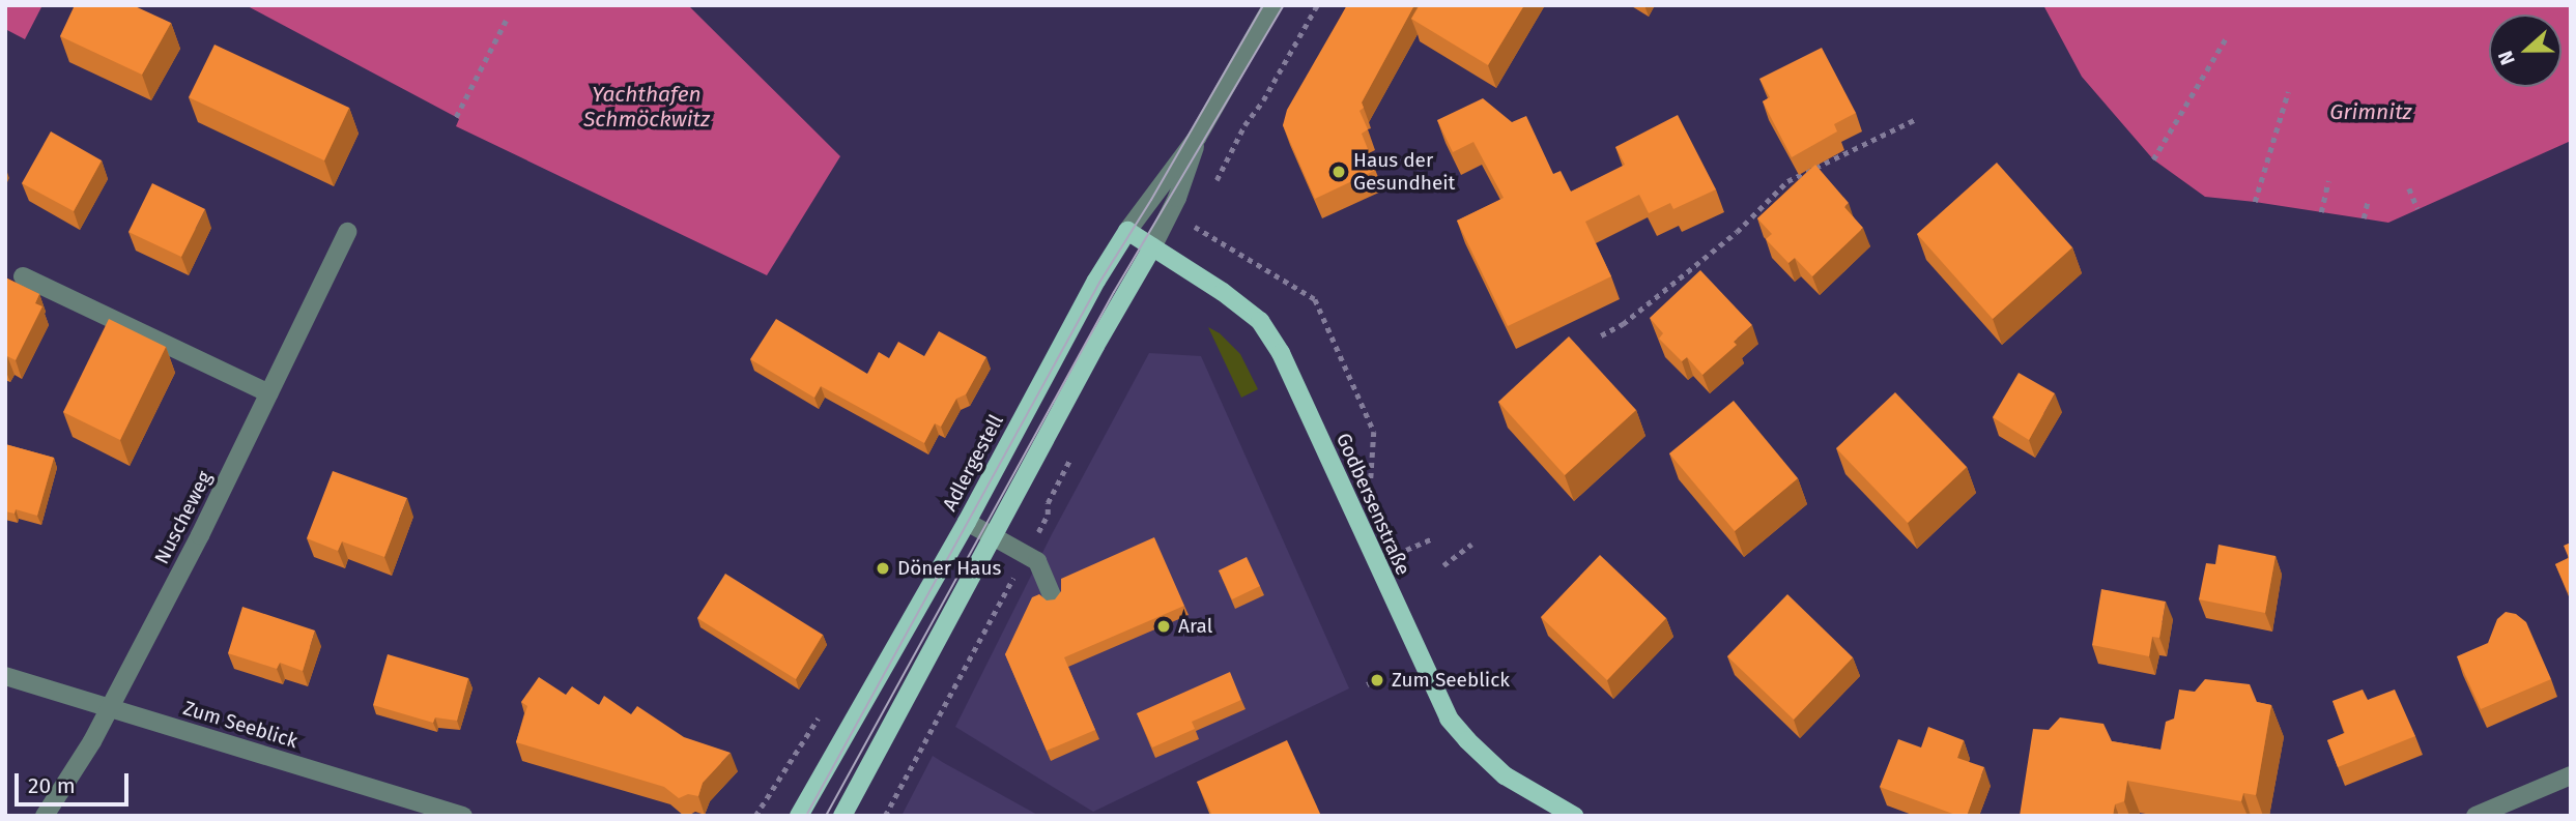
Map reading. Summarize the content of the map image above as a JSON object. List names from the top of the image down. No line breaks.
{"streets":{"main road":["Adlergestell","Godbersenstraße"],"street":["Nuscheweg","Zum Seeblick"]},"crossings":[["Adlergestell","Godbersenstraße"],["Nuscheweg","Zum Seeblick"]],"water":["Yachthafen Schmöckwitz","Grimnitz"],"places":["Haus der Gesundheit","Döner Haus","Aral","Zum Seeblick"],"scale_bar":"20 m","north":"left"}
